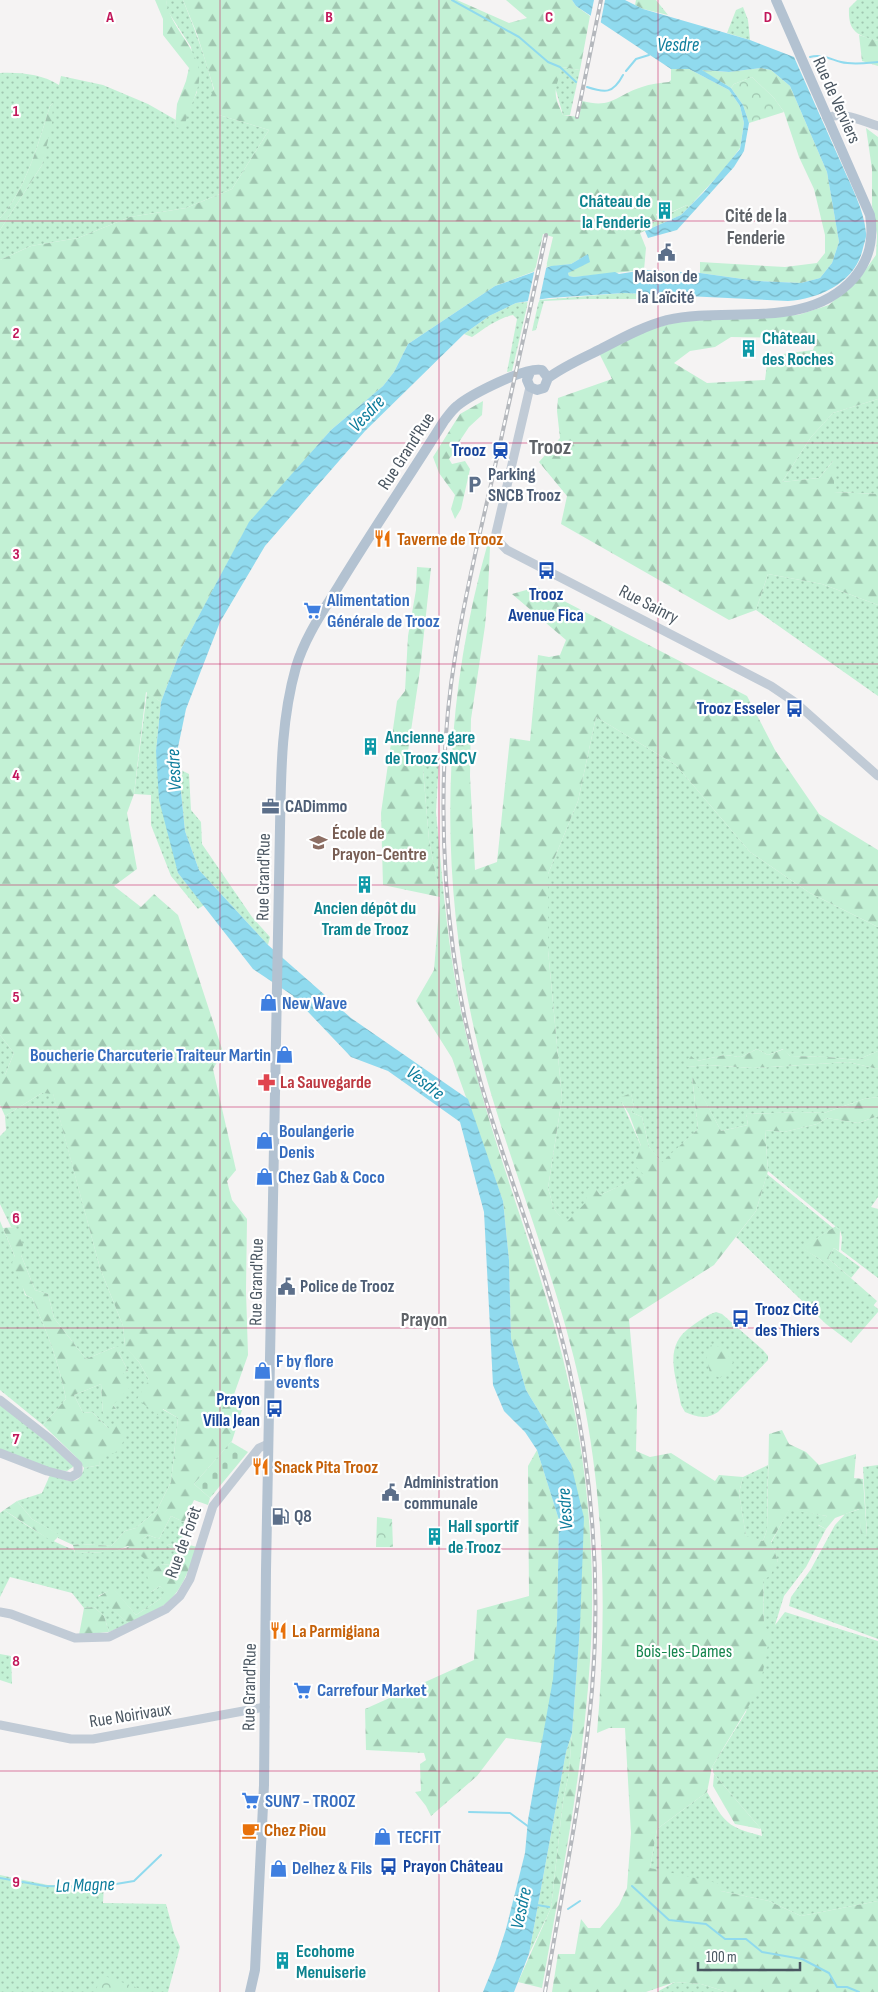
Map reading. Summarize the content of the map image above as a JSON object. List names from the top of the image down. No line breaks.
{"streets":{"main road":["Rue de Verviers","Rue Grand'Rue"],"street":["Rue Sainry","Rue de Forêt","Rue Noirivaux"]},"crossings":[["Rue de Verviers","Rue Grand'Rue"],["Rue de Verviers","Rue Sainry"],["Rue Grand'Rue","Rue Sainry"],["Rue Grand'Rue","Rue de Forêt"],["Rue Grand'Rue","Rue Noirivaux"]],"districts":["Cité de la Fenderie","Trooz","Prayon"],"water":["Vesdre","La Magne"],"parks":["Bois-les-Dames"],"places":{"building":["Château de la Fenderie","Château des Roches","Ancienne gare de Trooz SNCV","Ancien dépôt du Tram de Trooz","Hall sportif de Trooz","Ecohome Menuiserie"],"public building":["Maison de la Laïcité","Police de Trooz","Administration communale"],"station":["Trooz"],"parking":["Parking SNCB Trooz"],"restaurant":["Taverne de Trooz","Snack Pita Trooz","La Parmigiana"],"bus stop":["Trooz Avenue Fica","Trooz Esseler","Trooz Cité des Thiers","Prayon Villa Jean","Prayon Château"],"supermarket":["Alimentation Générale de Trooz","Carrefour Market","SUN7 - TROOZ"],"office":["CADimmo"],"school or university":["École de Prayon-Centre"],"shop":["New Wave","Boucherie Charcuterie Traiteur Martin","Boulangerie Denis","Chez Gab & Coco","F by flore events","TECFIT","Delhez & Fils"],"pharmacy":["La Sauvegarde"],"fuel station":["Q8"],"cafe":["Chez Piou"]},"scale_bar":"100 m","grid":{"columns":["A","B","C","D"],"rows":["1","2","3","4","5","6","7","8","9"]}}
